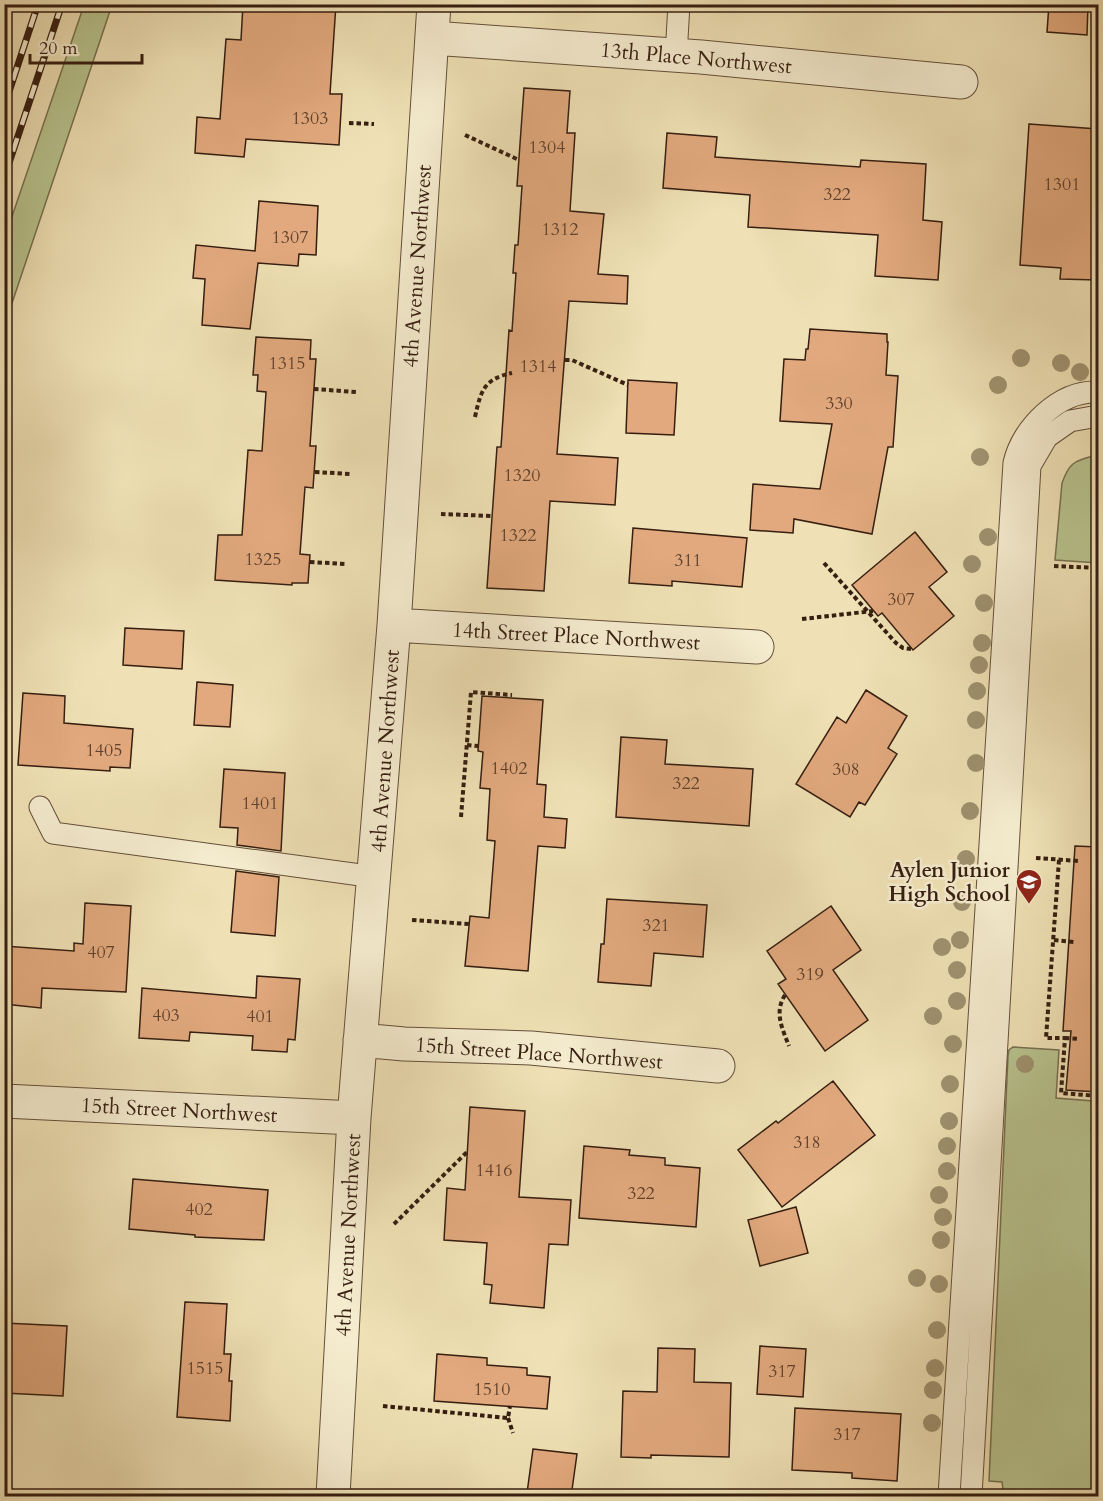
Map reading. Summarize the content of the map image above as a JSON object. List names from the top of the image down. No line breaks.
{"streets":{"street":["13th Place Northwest","4th Avenue Northwest","14th Street Place Northwest","15th Street Place Northwest","15th Street Northwest"]},"crossings":[["13th Place Northwest","4th Avenue Northwest"],["4th Avenue Northwest","14th Street Place Northwest"],["4th Avenue Northwest","15th Street Place Northwest"],["4th Avenue Northwest","15th Street Northwest"]],"places":{"school or university":["Aylen Junior High School"]},"house_numbers":["1303","1304","1301","322","1312","1307","1315","1314","330","1320","1322","1325","311","307","1405","1402","308","322","1401","321","407","319","403","401","318","1416","322","402","1515","317","1510","317"],"scale_bar":"20 m"}
